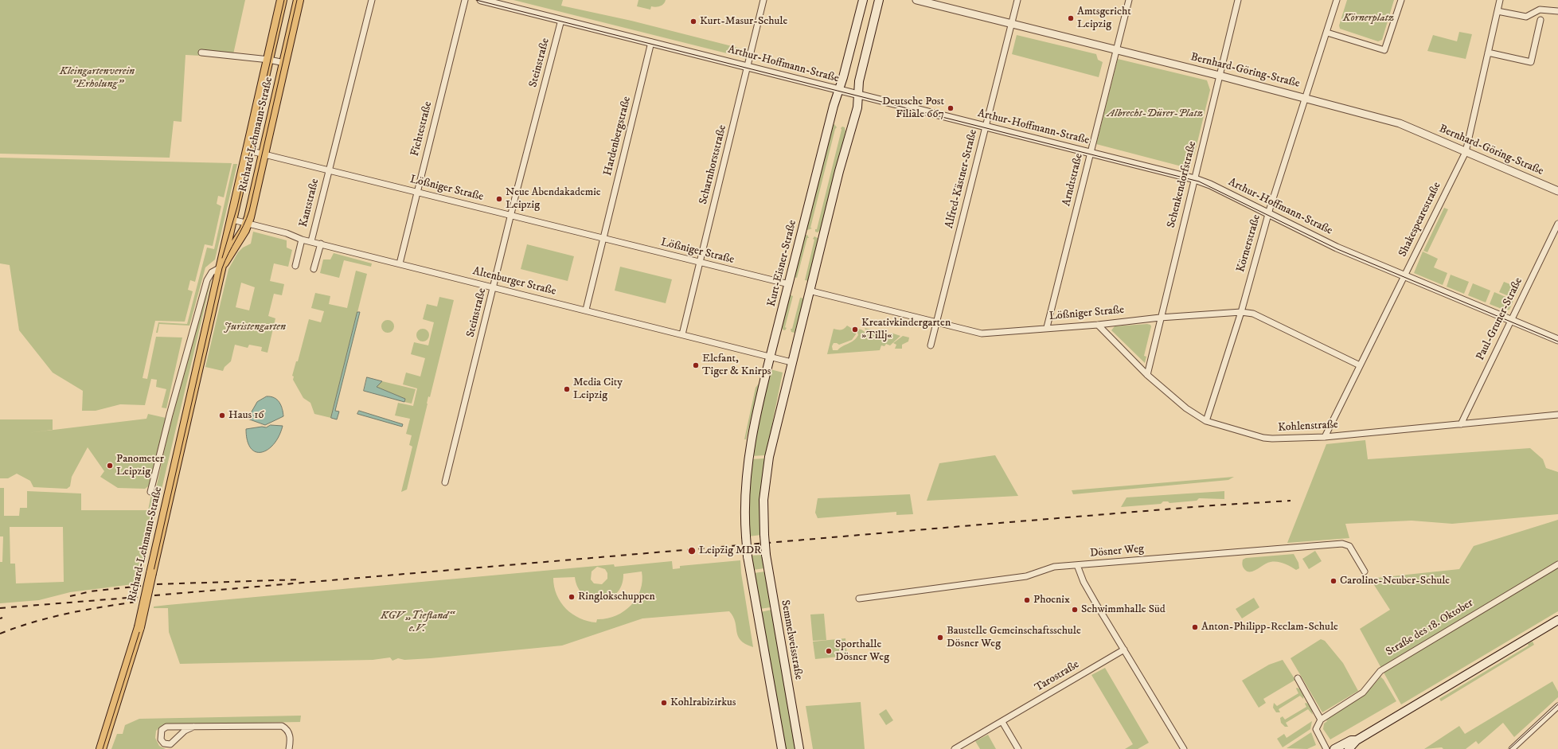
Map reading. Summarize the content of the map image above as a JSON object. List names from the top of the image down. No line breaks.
{"streets":{"main road":["Richard-Lehmann-Straße","Kurt-Eisner-Straße","Semmelweisstraße"],"street":["Steinstraße","Arthur-Hoffmann-Straße","Bernhard-Göring-Straße","Fichtestraße","Hardenbergstraße","Scharnhorststraße","Alfred-Kästner-Straße","Arndtstraße","Schenkendorfstraße","Lößniger Straße","Kantstraße","Shakespearestraße","Körnerstraße","Altenburger Straße","Paul-Gruner-Straße","Kohlenstraße","Dösner Weg","Straße des 18. Oktober","Tarostraße"]},"crossings":[["Steinstraße","Arthur-Hoffmann-Straße"],["Steinstraße","Lößniger Straße"],["Steinstraße","Altenburger Straße"],["Arthur-Hoffmann-Straße","Hardenbergstraße"],["Arthur-Hoffmann-Straße","Scharnhorststraße"],["Arthur-Hoffmann-Straße","Alfred-Kästner-Straße"],["Arthur-Hoffmann-Straße","Arndtstraße"],["Arthur-Hoffmann-Straße","Schenkendorfstraße"],["Arthur-Hoffmann-Straße","Shakespearestraße"],["Arthur-Hoffmann-Straße","Körnerstraße"],["Arthur-Hoffmann-Straße","Kurt-Eisner-Straße"],["Arthur-Hoffmann-Straße","Paul-Gruner-Straße"],["Bernhard-Göring-Straße","Alfred-Kästner-Straße"],["Bernhard-Göring-Straße","Arndtstraße"],["Bernhard-Göring-Straße","Schenkendorfstraße"],["Bernhard-Göring-Straße","Shakespearestraße"],["Bernhard-Göring-Straße","Körnerstraße"],["Fichtestraße","Lößniger Straße"],["Fichtestraße","Altenburger Straße"],["Richard-Lehmann-Straße","Lößniger Straße"],["Richard-Lehmann-Straße","Altenburger Straße"],["Hardenbergstraße","Lößniger Straße"],["Hardenbergstraße","Altenburger Straße"],["Scharnhorststraße","Lößniger Straße"],["Scharnhorststraße","Altenburger Straße"],["Alfred-Kästner-Straße","Lößniger Straße"],["Arndtstraße","Lößniger Straße"],["Schenkendorfstraße","Lößniger Straße"],["Schenkendorfstraße","Kohlenstraße"],["Lößniger Straße","Kantstraße"],["Lößniger Straße","Shakespearestraße"],["Lößniger Straße","Körnerstraße"],["Lößniger Straße","Kurt-Eisner-Straße"],["Lößniger Straße","Kohlenstraße"],["Kantstraße","Altenburger Straße"],["Shakespearestraße","Kohlenstraße"],["Körnerstraße","Kohlenstraße"],["Kurt-Eisner-Straße","Altenburger Straße"],["Altenburger Straße","Semmelweisstraße"],["Paul-Gruner-Straße","Kohlenstraße"]],"parks":["Körnerplatz","Kleingartenverein \"Erholung\"","Albrecht-Dürer-Platz","Juristengarten","KGV „Tiefland“ e.V."],"places":["Amtsgericht Leipzig","Kurt-Masur-Schule","Deutsche Post Filiale 667","Neue Abendakademie Leipzig","Kreativkindergarten »Tillj«","Elefant, Tiger & Knirps","Media City Leipzig","Haus 16","Panometer Leipzig","Leipzig MDR","Caroline-Neuber-Schule","Ringlokschuppen","Phoenix","Schwimmhalle Süd","Anton-Philipp-Reclam-Schule","Baustelle Gemeinschaftsschule Dösner Weg","Sporthalle Dösner Weg","Kohlrabizirkus"]}
